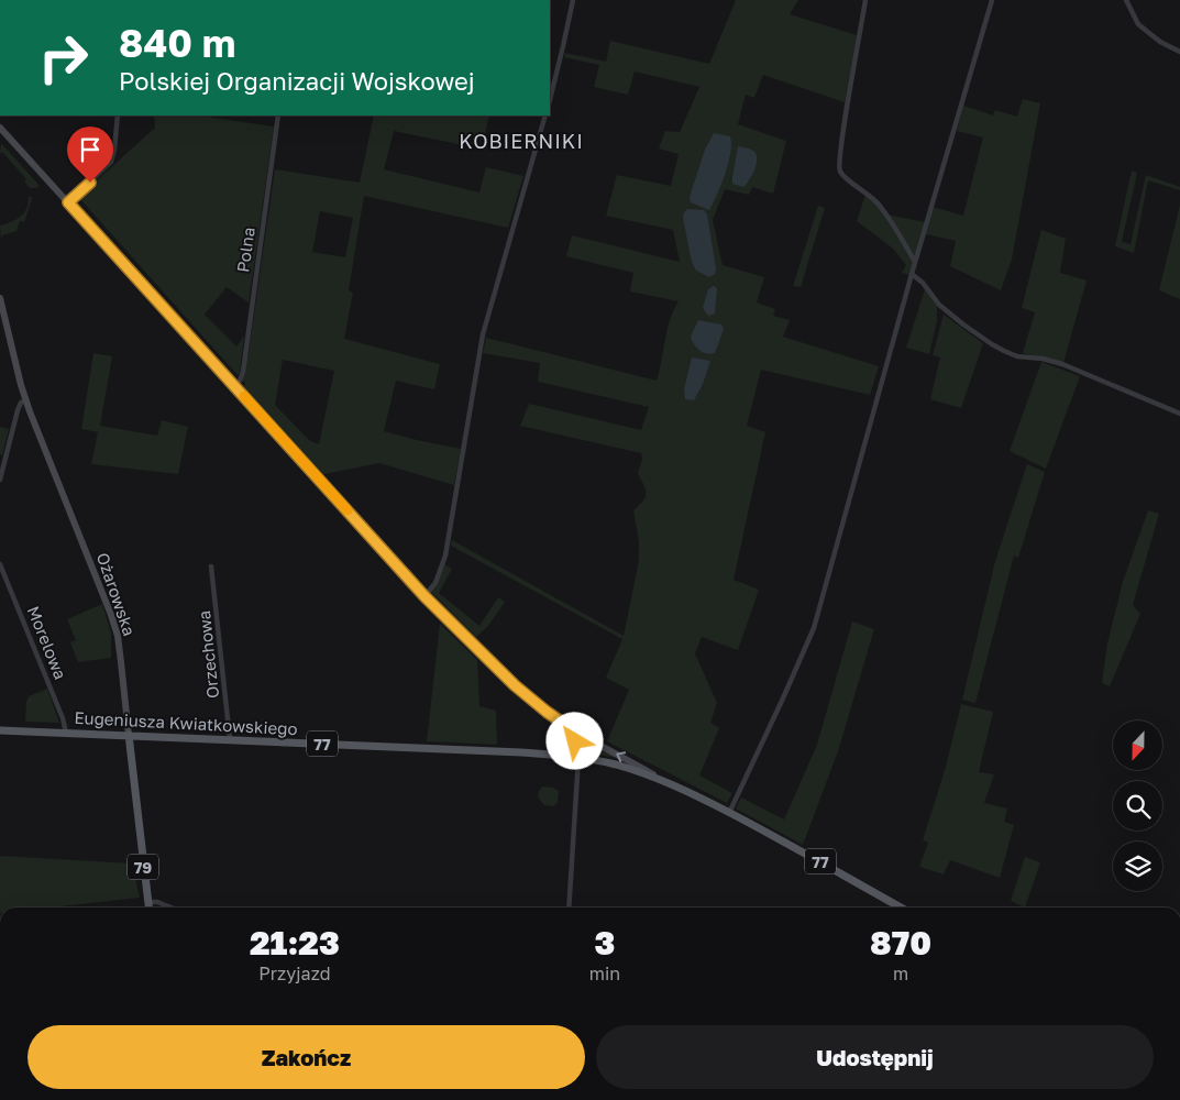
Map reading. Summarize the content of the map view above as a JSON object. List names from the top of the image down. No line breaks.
{"streets":{"main road":["Ożarowska","Eugeniusza Kwiatkowskiego","77","79"],"street":["Polna","Morelowa","Orzechowa"]},"crossings":[["Ożarowska","Eugeniusza Kwiatkowskiego"],["Morelowa","Eugeniusza Kwiatkowskiego"],["Orzechowa","Eugeniusza Kwiatkowskiego"],["Eugeniusza Kwiatkowskiego","77"]],"districts":["KOBIERNIKI"],"north":"bottom","page":{"turn":["840 m","Polskiej Organizacji Wojskowej"],"eta":["21:23","Przyjazd","3","min","870","m"],"buttons":["Zakończ","Udostępnij"]}}
